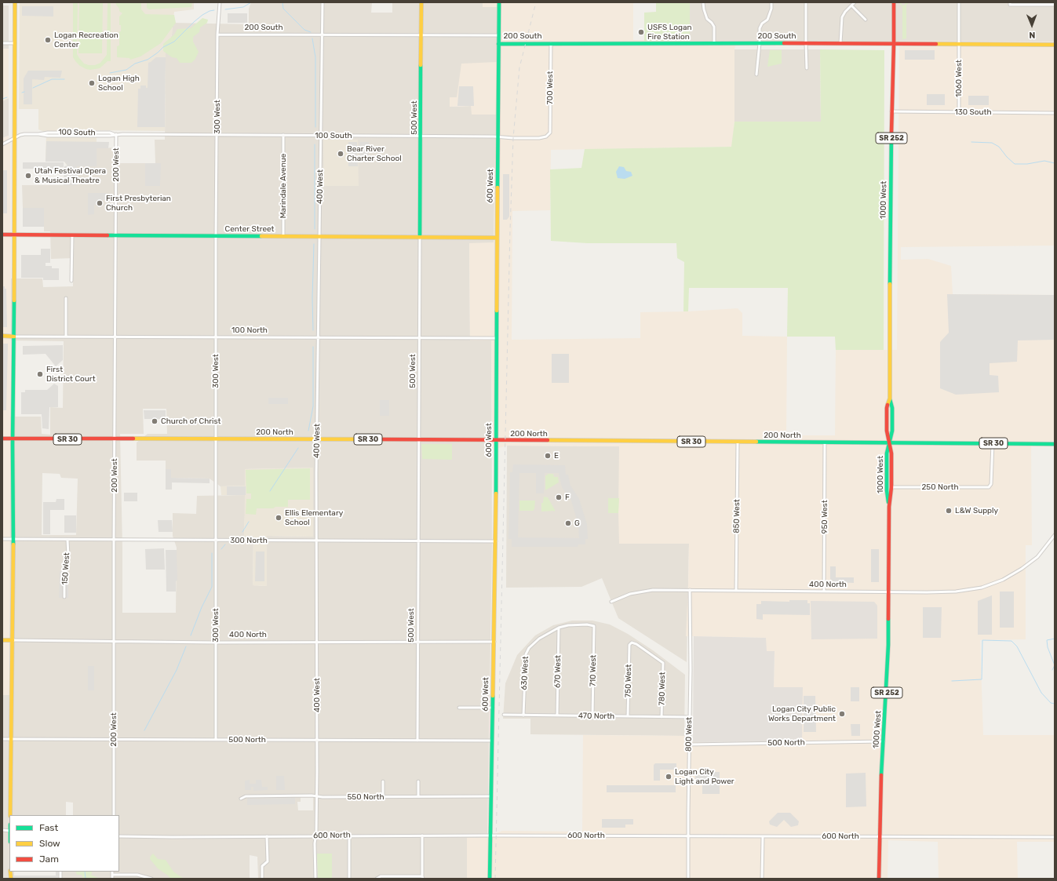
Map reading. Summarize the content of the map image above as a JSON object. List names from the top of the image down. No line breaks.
{"streets":{"main road":["200 South","500 West","SR 252","600 West","1000 West","Center Street","100 North","200 North","SR 30","400 North"],"street":["1060 West","700 West","130 South","300 West","100 South","200 West","Marindale Avenue","400 West","250 North","850 West","950 West","300 North","150 West","710 West","670 West","630 West","750 West","780 West","470 North","800 West","500 North","550 North","600 North"]},"crossings":[["200 South","1060 West"],["200 South","700 West"],["200 South","300 West"],["200 South","500 West"],["200 South","600 West"],["200 South","400 West"],["200 South","1000 West"],["1060 West","130 South"],["700 West","100 South"],["130 South","1000 West"],["300 West","100 South"],["300 West","Center Street"],["300 West","100 North"],["300 West","200 North"],["300 West","300 North"],["300 West","400 North"],["300 West","500 North"],["500 West","100 South"],["500 West","Center Street"],["500 West","100 North"],["500 West","200 North"],["500 West","300 North"],["500 West","400 North"],["500 West","500 North"],["100 South","200 West"],["100 South","Marindale Avenue"],["100 South","600 West"],["100 South","400 West"],["200 West","Center Street"],["200 West","100 North"],["200 West","200 North"],["200 West","300 North"],["200 West","400 North"],["200 West","500 North"],["Marindale Avenue","Center Street"],["600 West","Center Street"],["600 West","100 North"],["600 West","200 North"],["600 West","300 North"],["600 West","400 North"],["600 West","500 North"],["600 West","550 North"],["600 West","600 North"],["400 West","Center Street"],["400 West","100 North"],["400 West","200 North"],["400 West","300 North"],["400 West","400 North"],["400 West","500 North"],["400 West","550 North"],["400 West","600 North"],["1000 West","200 North"],["1000 West","250 North"],["1000 West","400 North"],["1000 West","500 North"],["1000 West","600 North"],["200 North","250 North"],["200 North","850 West"],["200 North","950 West"],["850 West","400 North"],["950 West","400 North"],["300 North","150 West"],["400 North","800 West"],["710 West","630 West"],["710 West","470 North"],["670 West","630 West"],["670 West","470 North"],["630 West","470 North"],["750 West","780 West"],["750 West","470 North"],["780 West","470 North"],["470 North","800 West"],["800 West","500 North"],["800 West","600 North"]],"places":["USFS Logan Fire Station","Logan Recreation Center","Logan High School","Bear River Charter School","Utah Festival Opera & Musical Theatre","First Presbyterian Church","First District Court","Church of Christ","E","F","L&W Supply","Ellis Elementary School","G","Logan City Public Works Department","Logan City Light and Power"],"legend":["Fast","Slow","Jam"],"north":"bottom"}
